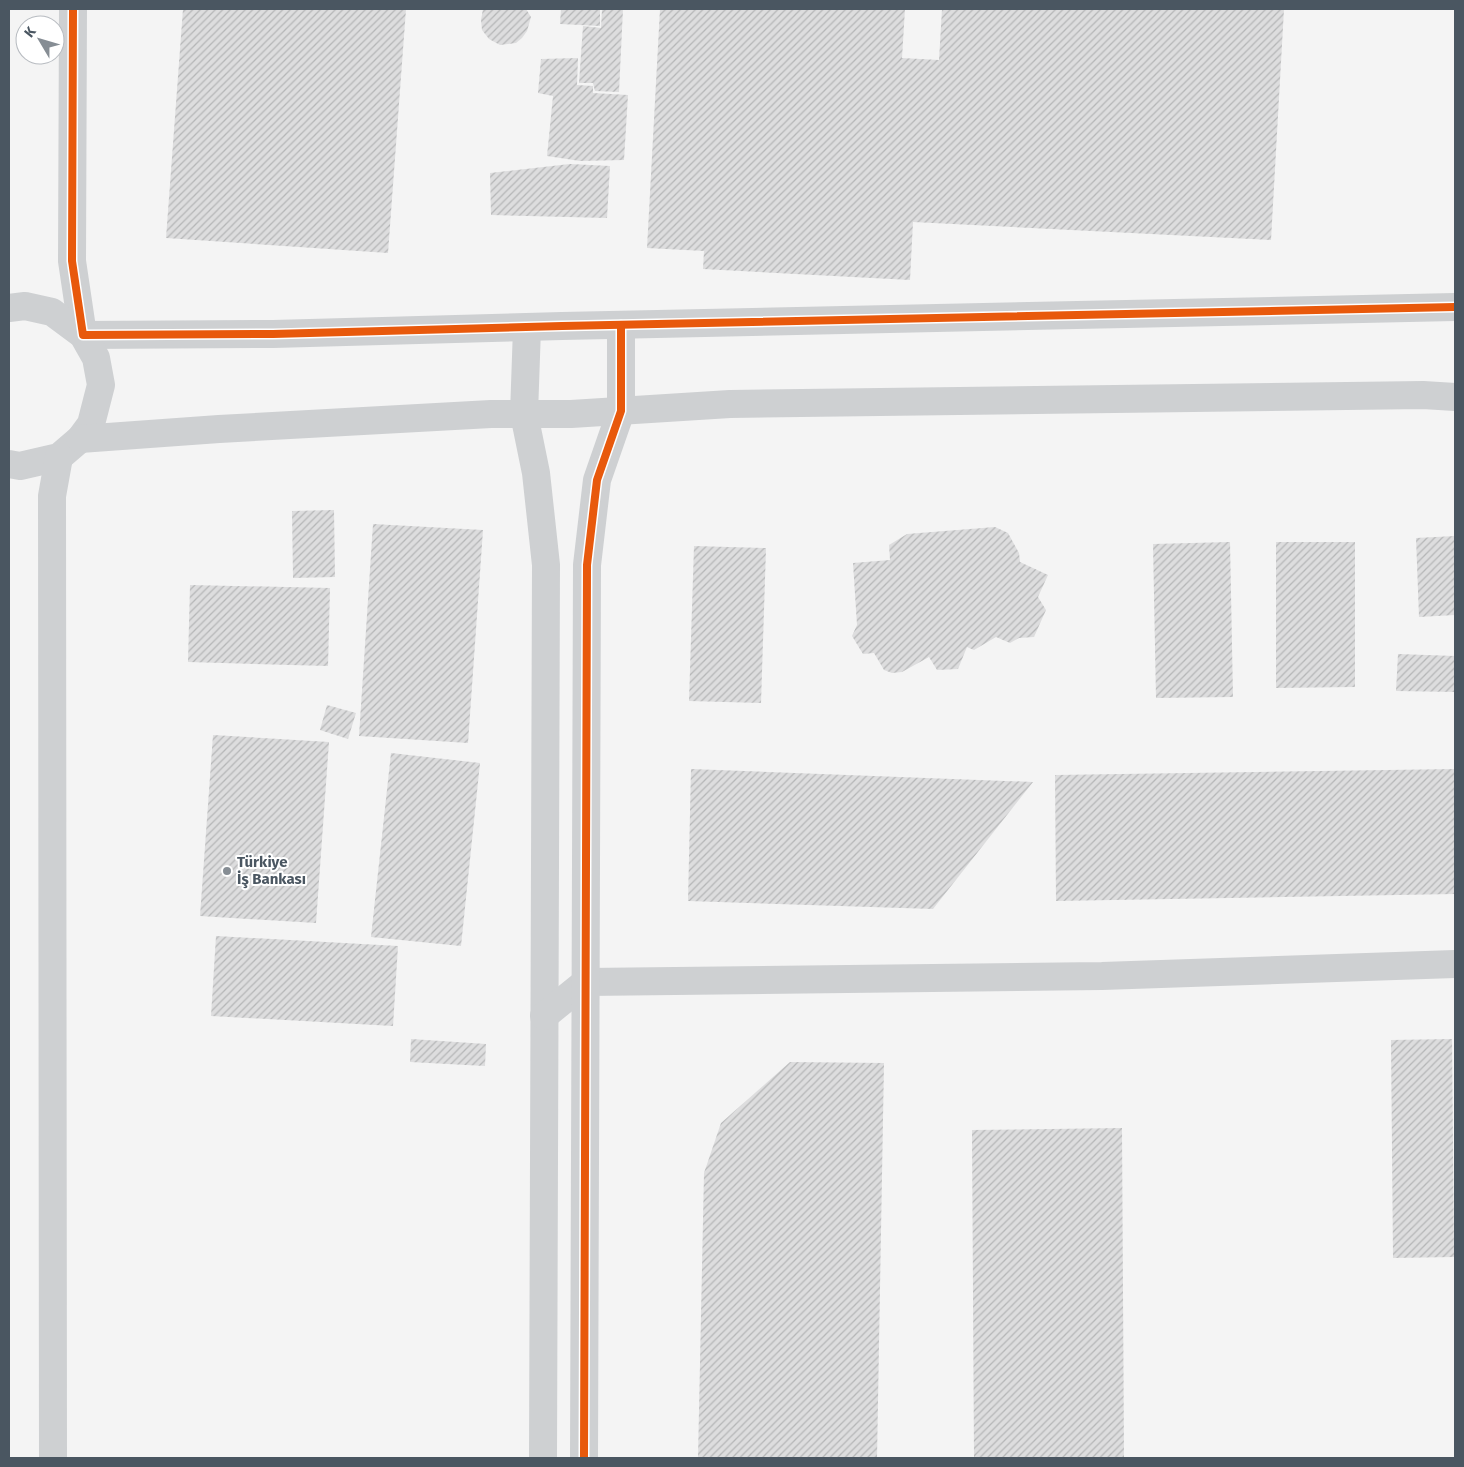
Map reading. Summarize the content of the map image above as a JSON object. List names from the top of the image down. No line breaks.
{"places":["Türkiye İş Bankası"],"north":"top left"}
